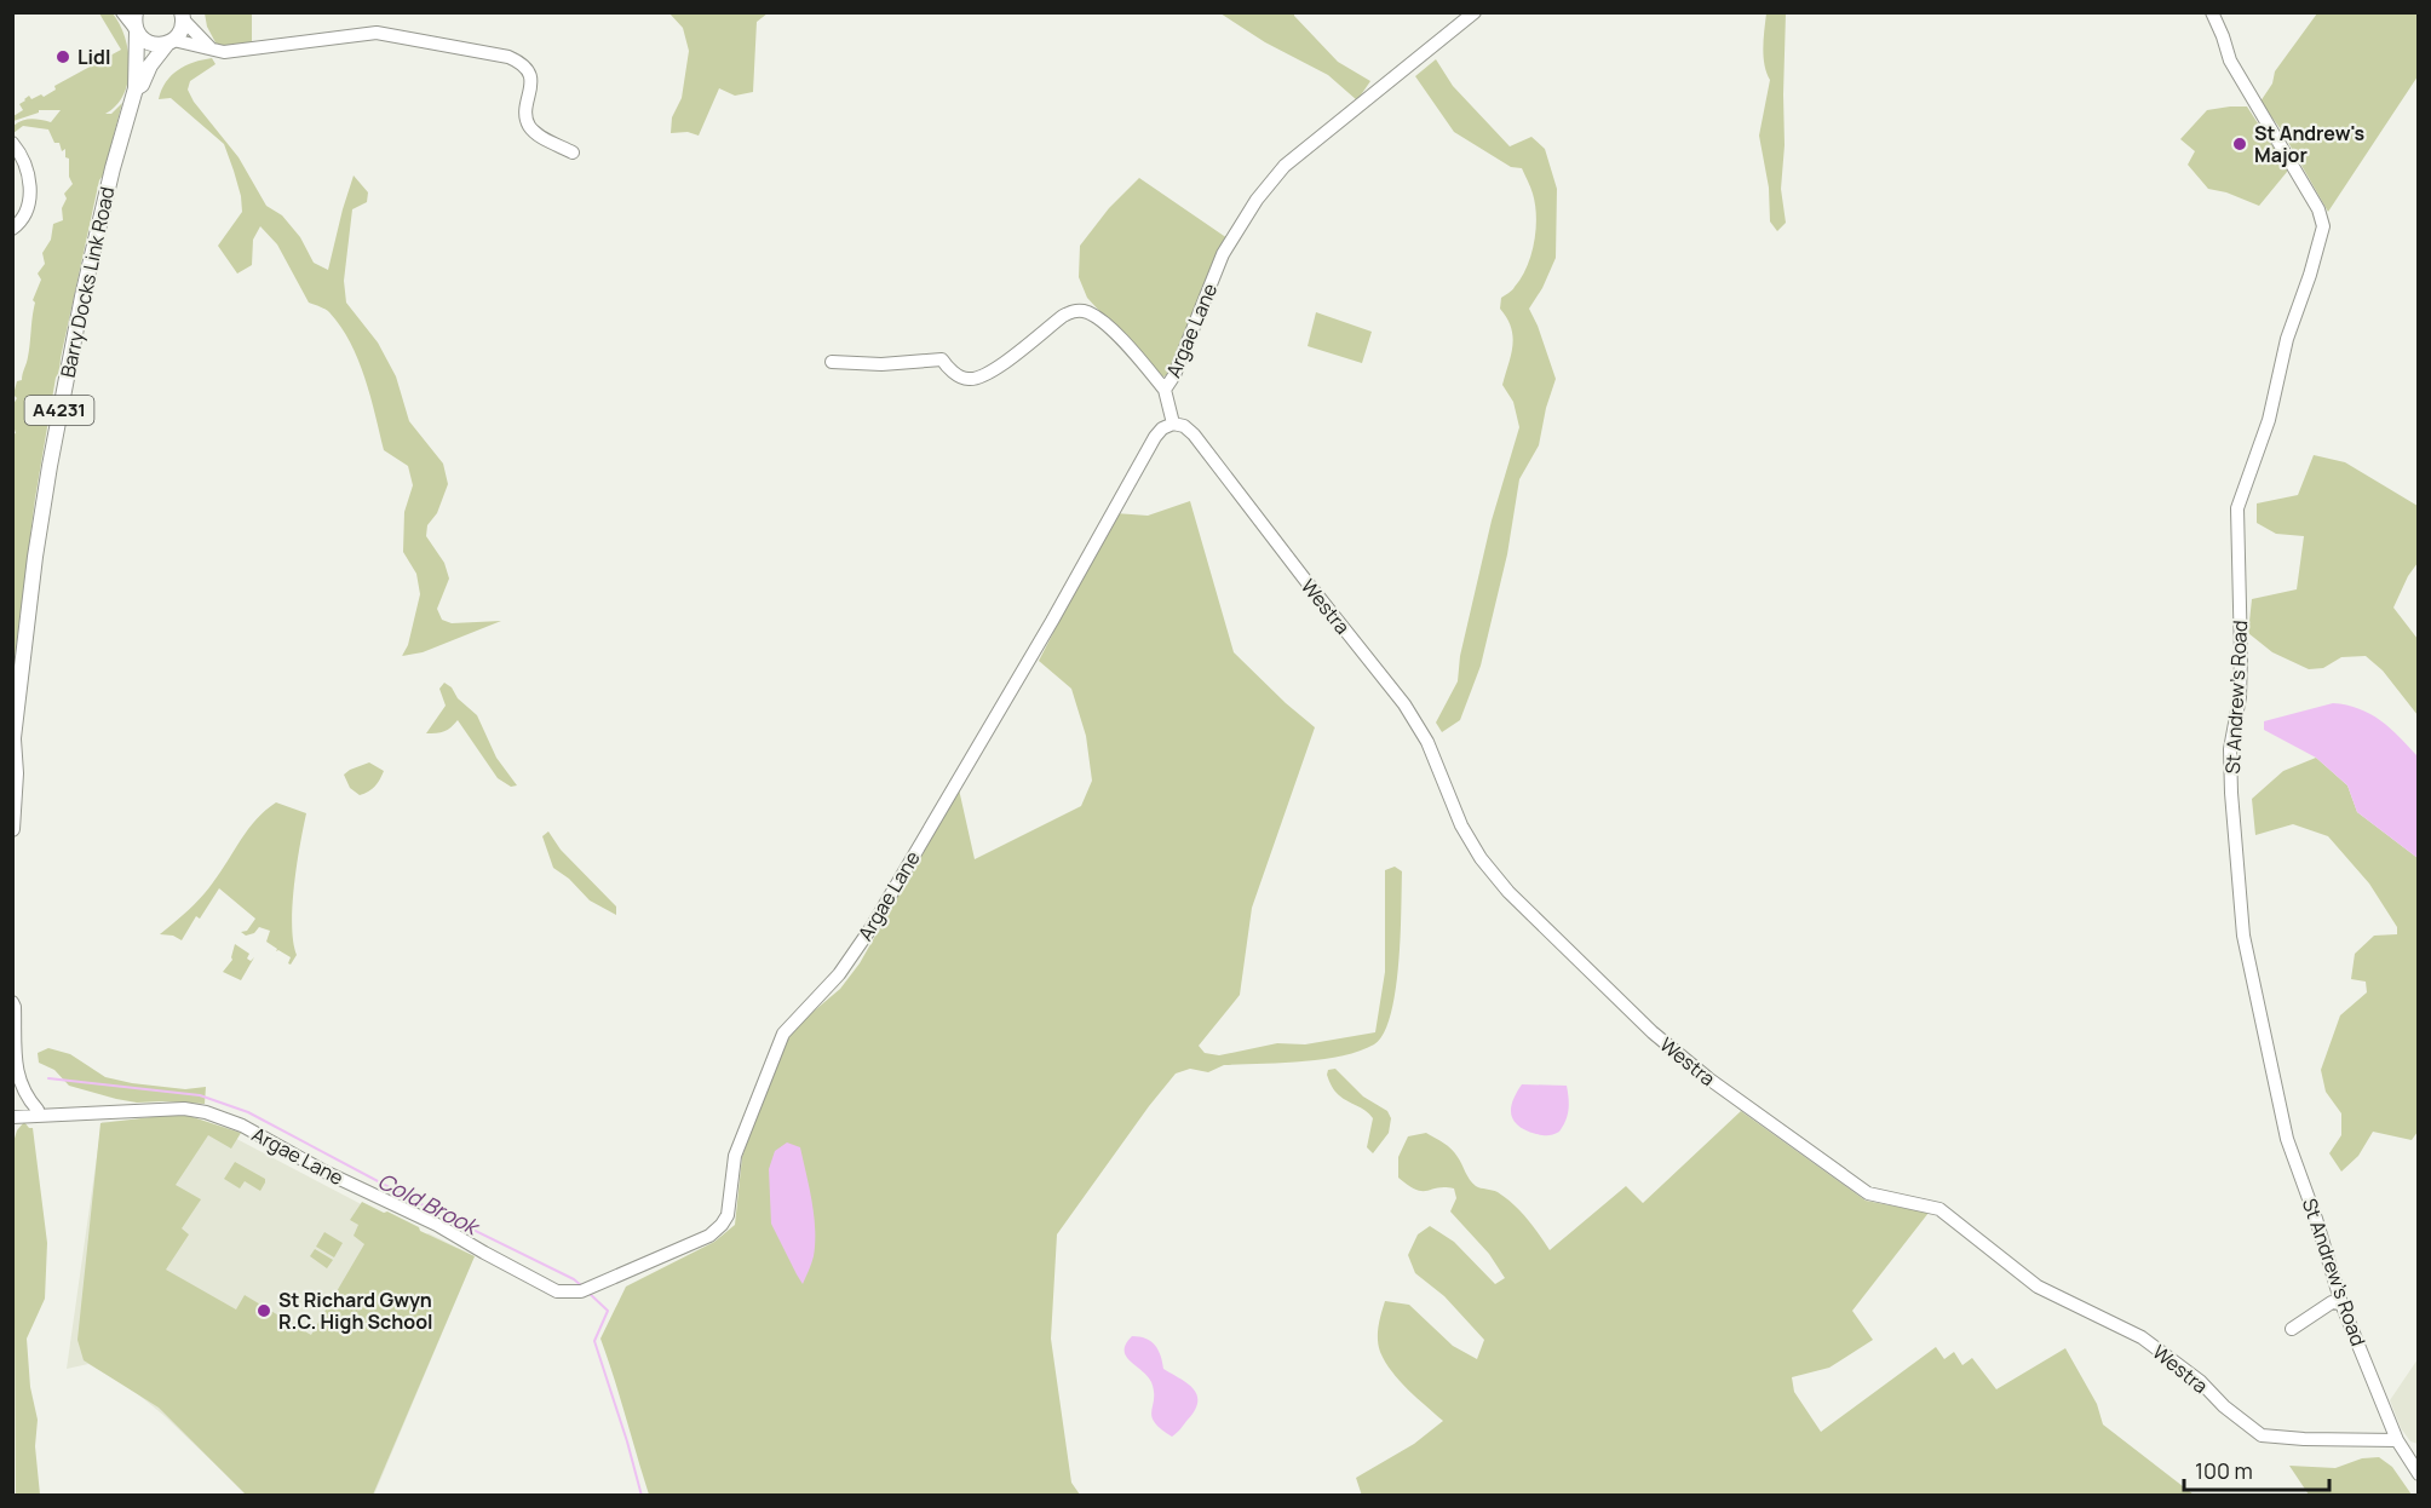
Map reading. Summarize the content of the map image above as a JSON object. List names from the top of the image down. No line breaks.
{"streets":{"main road":["Barry Docks Link Road","A4231"],"street":["Argae Lane","Westra","St Andrew's Road"]},"crossings":[["Barry Docks Link Road","A4231"],["Argae Lane","Westra"],["Westra","St Andrew's Road"]],"water":["Cold Brook"],"places":["Lidl","St Andrew's Major","St Richard Gwyn R.C. High School"],"scale_bar":"100 m"}
